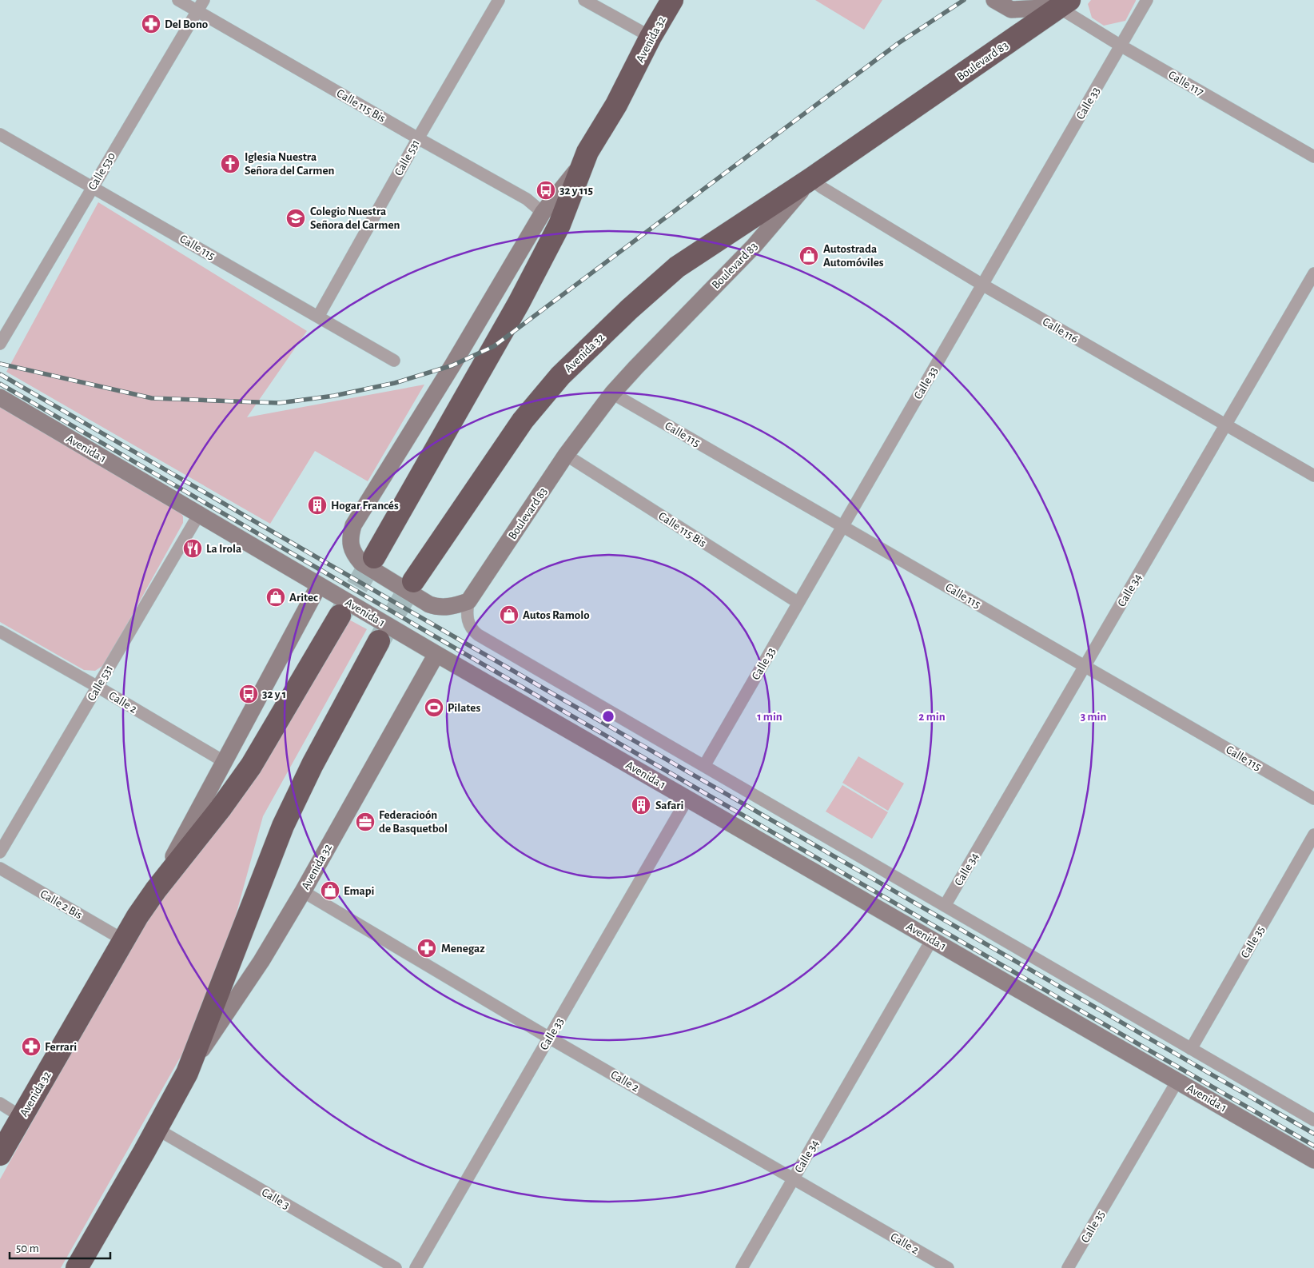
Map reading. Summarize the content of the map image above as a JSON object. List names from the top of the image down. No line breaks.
{"streets":{"highway":["Avenida 32","Boulevard 83"],"street":["Calle 117","Calle 33","Calle 115 Bis","Calle 531","Calle 530","Calle 115","Calle 116","Avenida 1","Calle 34","Calle 2","Calle 2 Bis","Calle 35","Calle 3"]},"crossings":[["Avenida 32","Boulevard 83"],["Avenida 32","Calle 115 Bis"],["Avenida 32","Calle 116"],["Avenida 32","Avenida 1"],["Avenida 32","Calle 2"],["Avenida 32","Calle 2 Bis"],["Avenida 32","Calle 3"],["Boulevard 83","Calle 117"],["Boulevard 83","Calle 115 Bis"],["Boulevard 83","Calle 115"],["Boulevard 83","Calle 116"],["Calle 117","Calle 33"],["Calle 33","Calle 115 Bis"],["Calle 33","Calle 115"],["Calle 33","Calle 116"],["Calle 33","Avenida 1"],["Calle 33","Calle 2"],["Calle 115 Bis","Calle 531"],["Calle 115 Bis","Calle 530"],["Calle 531","Calle 115"],["Calle 531","Avenida 1"],["Calle 531","Calle 2"],["Calle 530","Calle 115"],["Calle 115","Calle 34"],["Calle 116","Calle 34"],["Avenida 1","Calle 34"],["Avenida 1","Calle 35"],["Calle 34","Calle 2"]],"places":{"pharmacy":["Del Bono","Menegaz","Ferrari"],"church":["Iglesia Nuestra Señora del Carmen"],"bus stop":["32 y 115","32 y 1"],"school or university":["Colegio Nuestra Señora del Carmen"],"shop":["Autostrada Automóviles","Aritec","Autos Ramolo","Emapi"],"building":["Hogar Francés","Safari"],"restaurant":["La Irola"],"sports":["Pilates"],"office":["Federacioón de Basquetbol"]},"scale_bar":"50 m","rings":["1 min","2 min","3 min"]}
